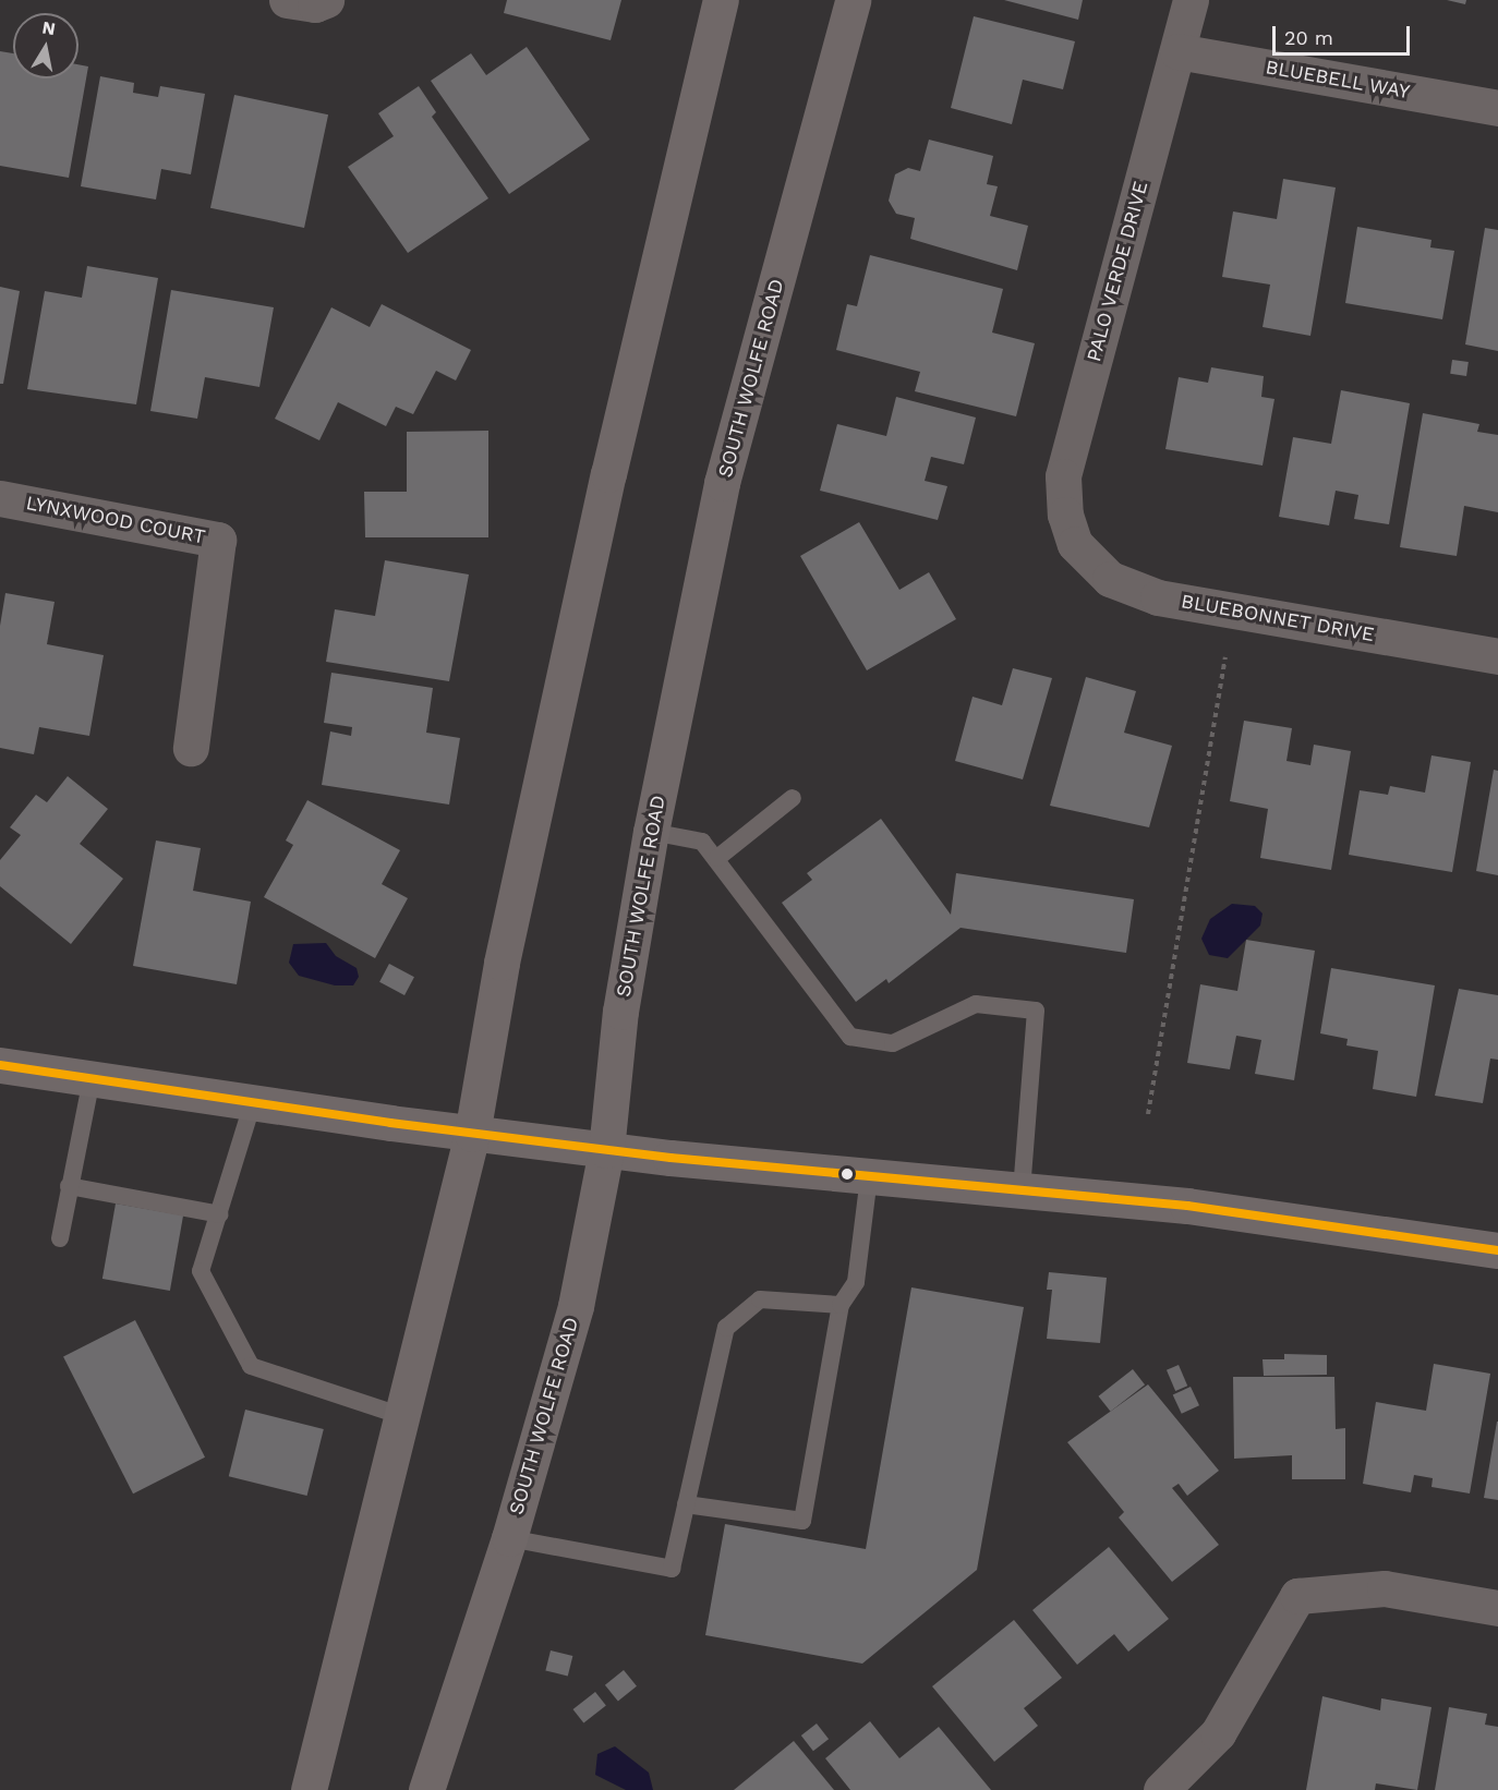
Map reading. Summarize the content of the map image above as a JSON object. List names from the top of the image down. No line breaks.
{"streets":{"main road":["SOUTH WOLFE ROAD"],"street":["BLUEBELL WAY","PALO VERDE DRIVE","LYNXWOOD COURT","BLUEBONNET DRIVE"]},"crossings":[["BLUEBELL WAY","PALO VERDE DRIVE"],["PALO VERDE DRIVE","BLUEBONNET DRIVE"]],"scale_bar":"20 m","north":"top"}
